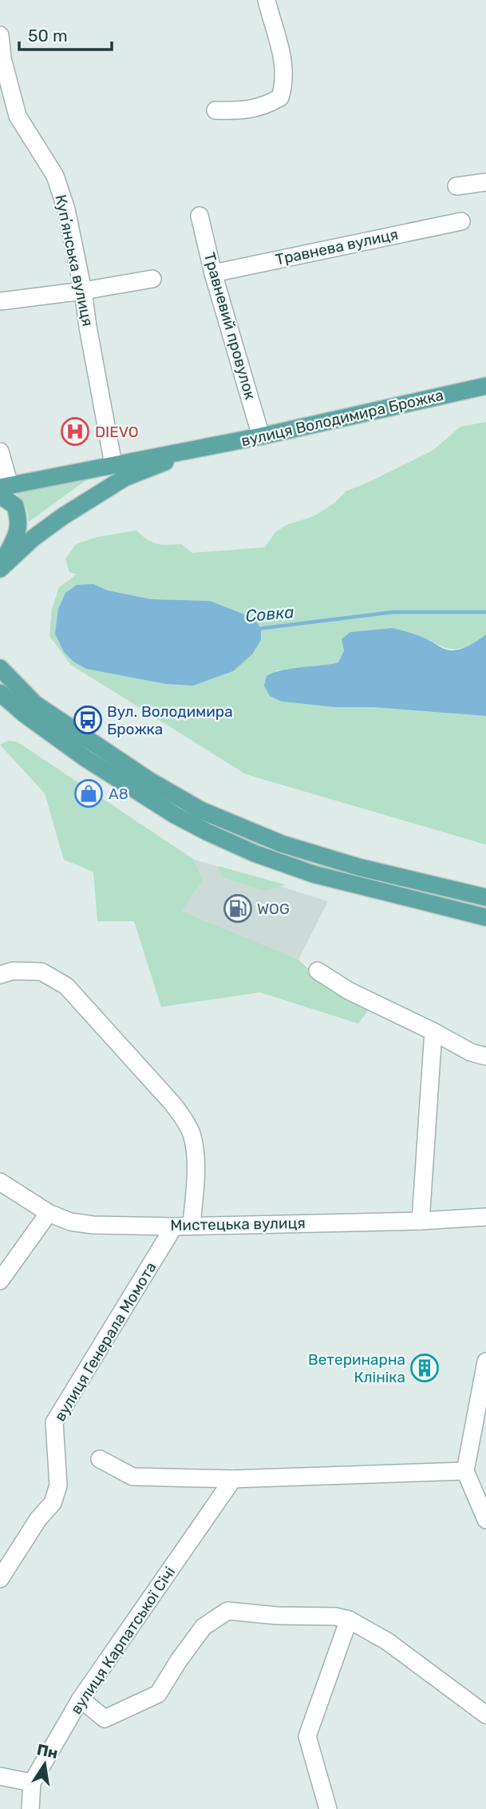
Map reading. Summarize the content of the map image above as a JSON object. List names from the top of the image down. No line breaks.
{"streets":{"main road":["вулиця Володимира Брожка"],"street":["Травнева вулиця","Купʼянська вулиця","Травневий провулок","Мистецька вулиця","вулиця Генерала Момота","вулиця Карпатської Січі"]},"crossings":[["Травнева вулиця","Травневий провулок"],["Купʼянська вулиця","вулиця Володимира Брожка"],["Травневий провулок","вулиця Володимира Брожка"],["Мистецька вулиця","вулиця Генерала Момота"]],"water":["Совка"],"places":{"hospital":["DIEVO"],"bus stop":["Вул. Володимира Брожка"],"shop":["А8"],"fuel station":["WOG"],"building":["Ветеринарна Клініка"]},"scale_bar":"50 m","north":"top"}
